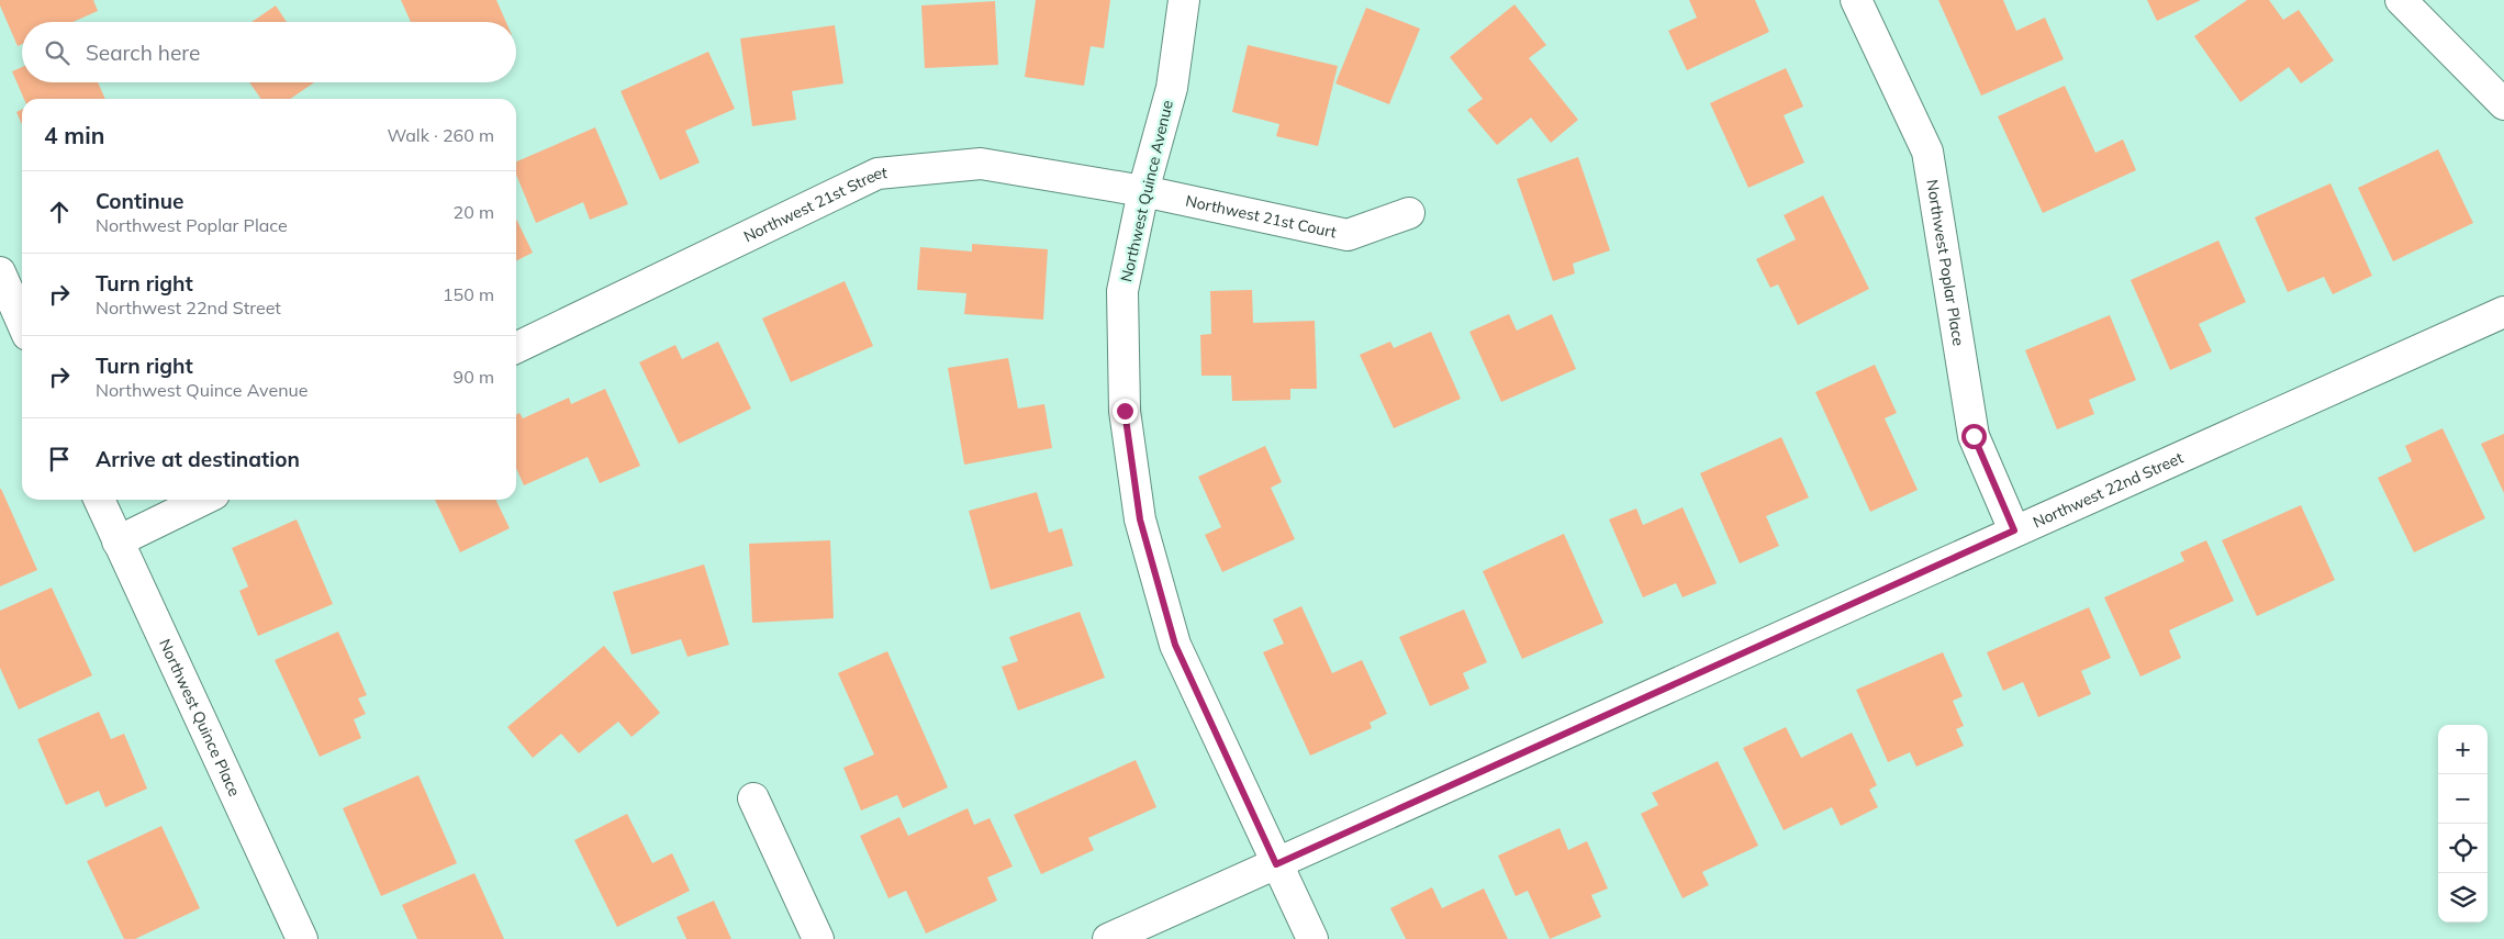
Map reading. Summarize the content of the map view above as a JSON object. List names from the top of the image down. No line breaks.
{"streets":{"street":["Northwest Quince Avenue","Northwest 21st Street","Northwest 21st Court","Northwest Poplar Place","Northwest 22nd Street","Northwest Quince Place"]},"crossings":[["Northwest Quince Avenue","Northwest 21st Street"],["Northwest Quince Avenue","Northwest 21st Court"],["Northwest Quince Avenue","Northwest 22nd Street"],["Northwest 21st Street","Northwest 21st Court"],["Northwest Poplar Place","Northwest 22nd Street"]],"page":{"search":"Search here","heading":["4 min","Walk · 260 m"],"list":[["Continue","Northwest Poplar Place","20 m"],["Turn right","Northwest 22nd Street","150 m"],["Turn right","Northwest Quince Avenue","90 m"],"Arrive at destination"],"map_buttons":["+","−"]}}
